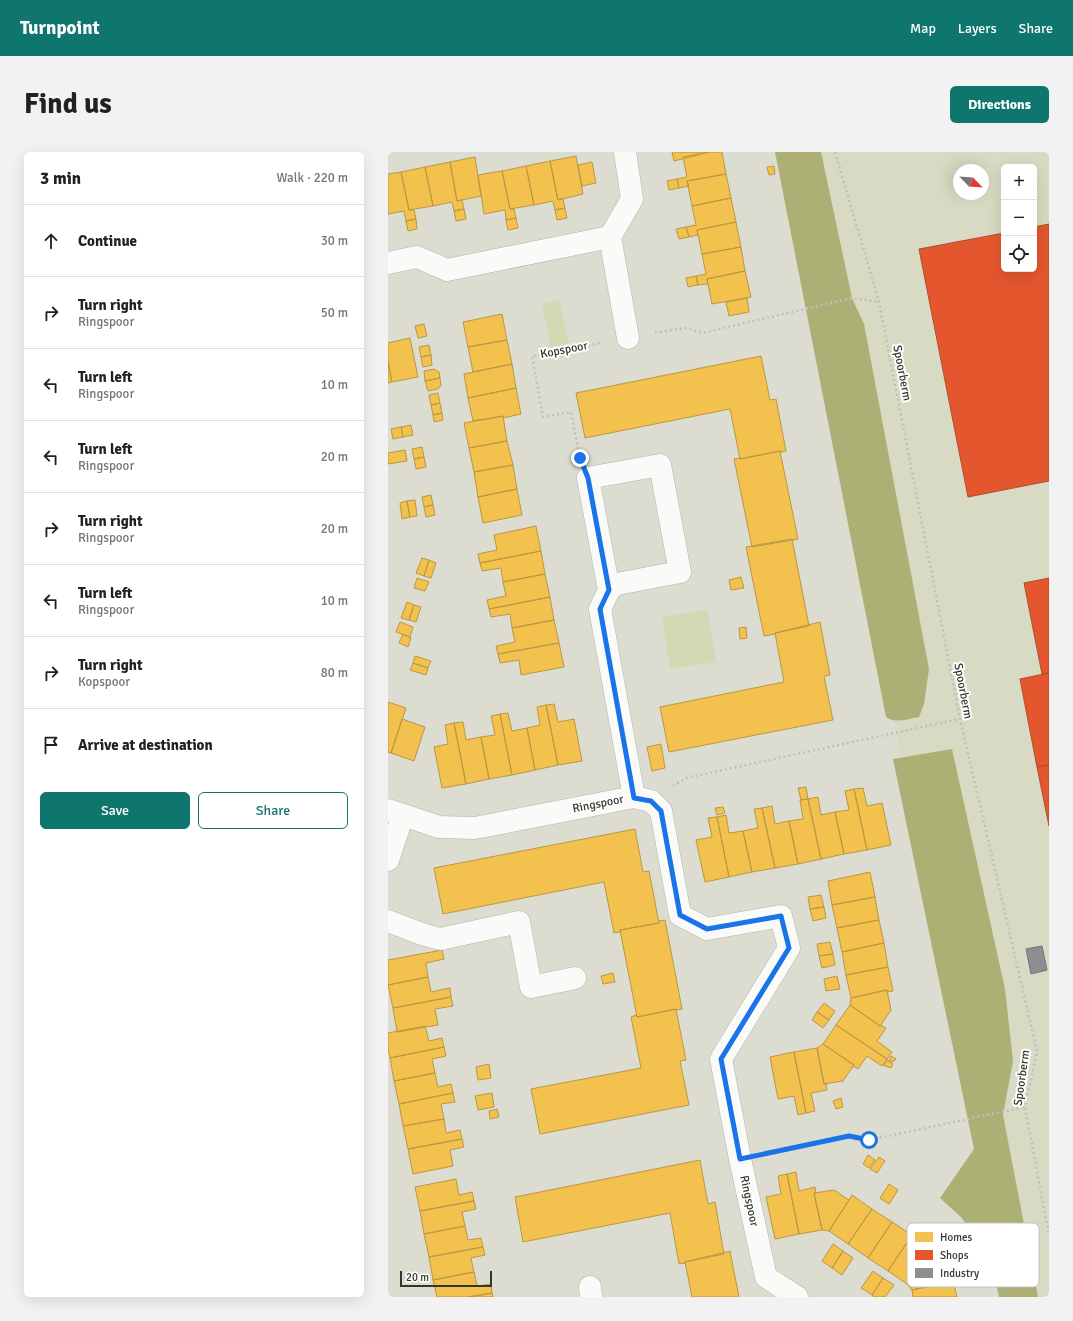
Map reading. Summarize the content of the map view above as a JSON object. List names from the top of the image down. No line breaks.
{"streets":{"street":["Ringspoor"],"path":["Kopspoor","Spoorberm"]},"legend":["Homes","Shops","Industry"],"scale_bar":"20 m","north":"bottom right","page":{"header":"Turnpoint","nav":["Map","Layers","Share"],"buttons":["Directions",["Save","Share"]],"title":"Find us","heading":["3 min","Walk · 220 m"],"map_buttons":["+","−"],"list":[["Continue","30 m"],["Turn right","Ringspoor","50 m"],["Turn left","Ringspoor","10 m"],["Turn left","Ringspoor","20 m"],["Turn right","Ringspoor","20 m"],["Turn left","Ringspoor","10 m"],["Turn right","Kopspoor","80 m"],"Arrive at destination"],"scale":"20 m"}}
